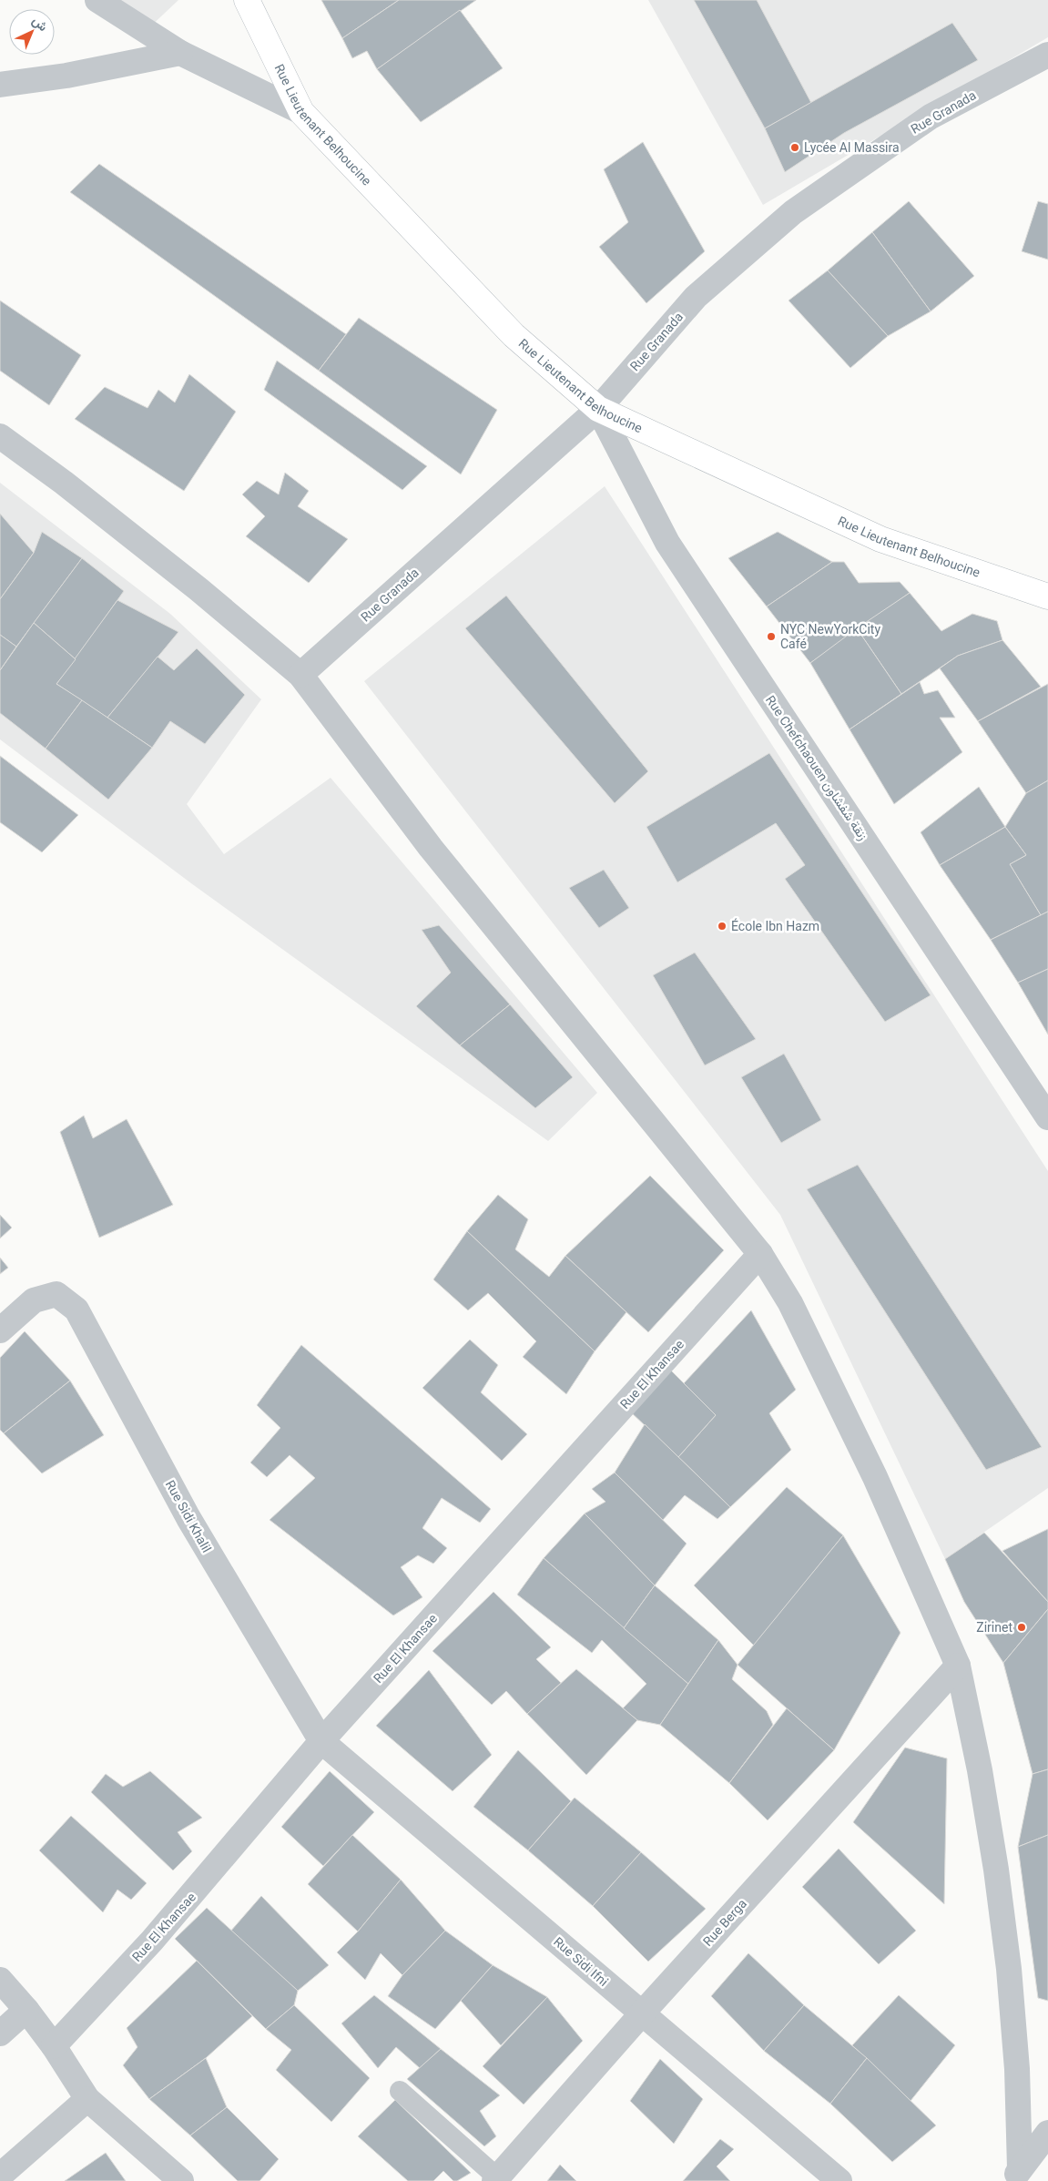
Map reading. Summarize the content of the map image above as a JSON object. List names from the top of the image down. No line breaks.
{"streets":{"street":["Rue Granada","Rue Lieutenant Belhoucine","Rue Chefchaouen زنقة شفشاون","Rue El Khansae","Rue Sidi Khalil","Rue Berga","Rue Sidi Ifni"]},"crossings":[["Rue Granada","Rue Lieutenant Belhoucine"],["Rue Granada","Rue Chefchaouen زنقة شفشاون"],["Rue Lieutenant Belhoucine","Rue Chefchaouen زنقة شفشاون"],["Rue El Khansae","Rue Sidi Khalil"],["Rue El Khansae","Rue Sidi Ifni"],["Rue Sidi Khalil","Rue Sidi Ifni"],["Rue Berga","Rue Sidi Ifni"]],"places":["Lycée Al Massira","NYC NewYorkCity Café","École Ibn Hazm","Zirinet"],"north":"top right"}
